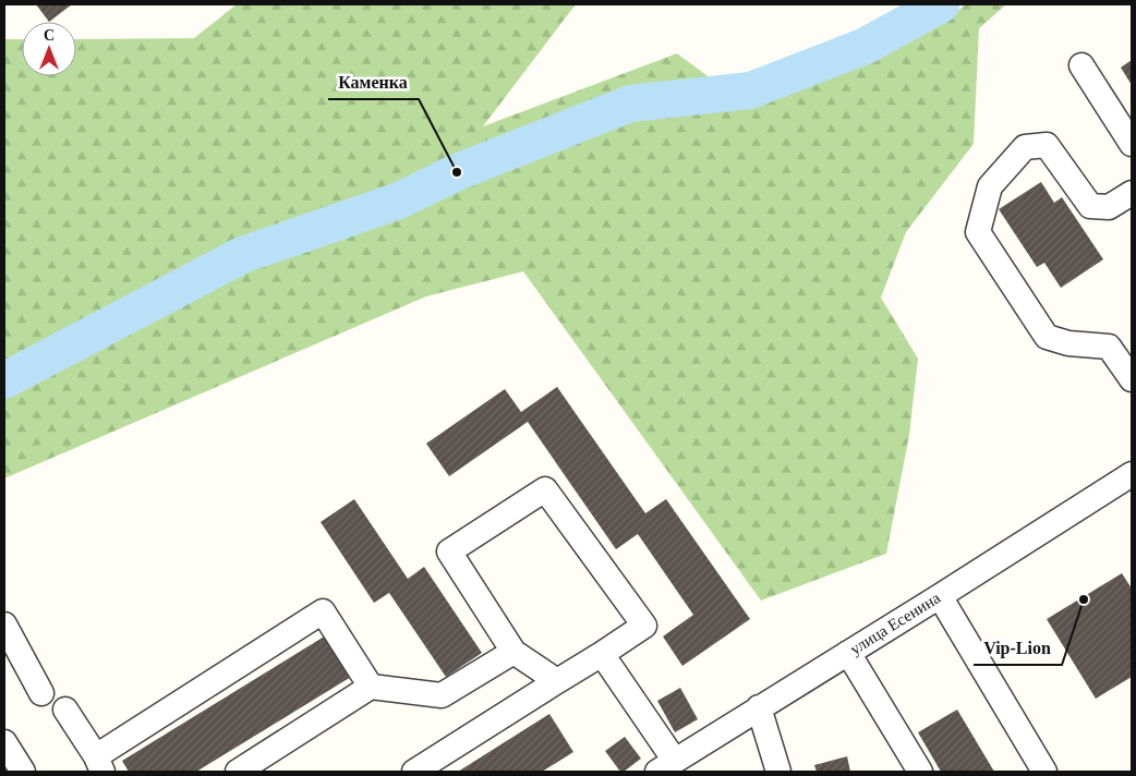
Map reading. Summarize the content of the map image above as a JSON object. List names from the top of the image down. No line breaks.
{"streets":{"street":["улица Есенина"]},"places":["Каменка","Vip-Lion"],"north":"top"}
